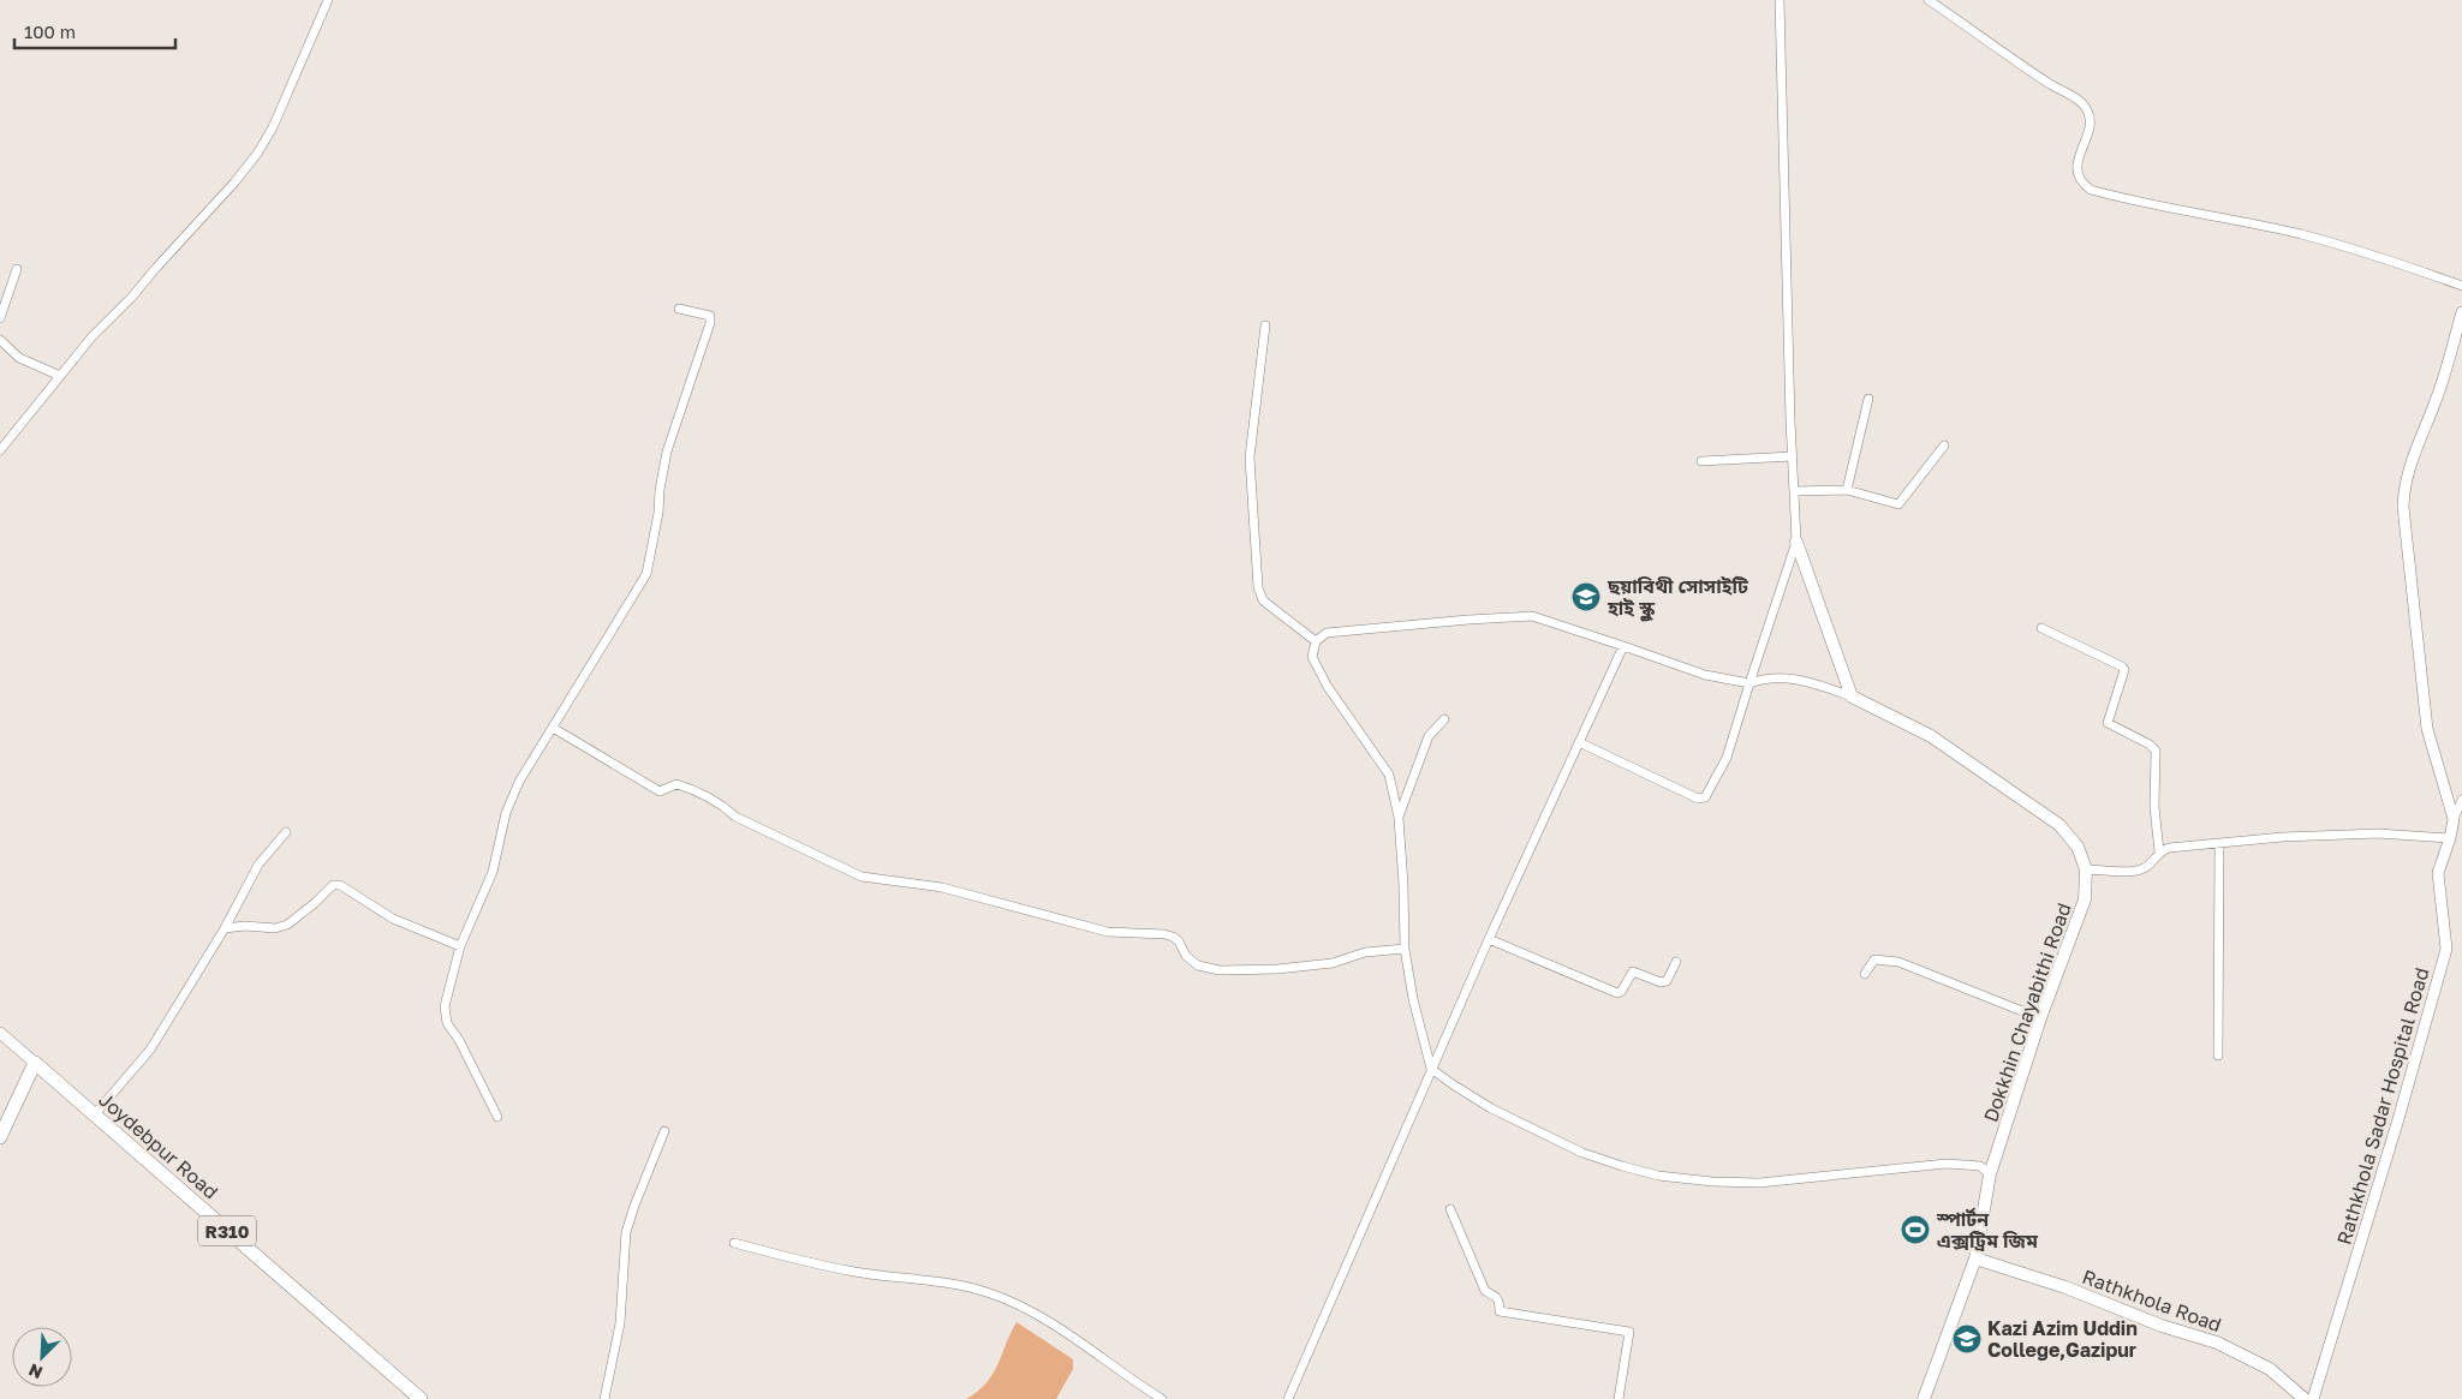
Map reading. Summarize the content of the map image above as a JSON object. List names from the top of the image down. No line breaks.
{"streets":{"main road":["Dokkhin Chayabithi Road","Joydebpur Road","R310","Rathkhola Road"],"street":["Rathkhola Sadar Hospital Road"]},"crossings":[["Dokkhin Chayabithi Road","Rathkhola Road"]],"places":{"school or university":["ছয়াবিথী সোসাইটি হাই স্কুল","Kazi Azim Uddin College,Gazipur"],"sports":["স্পার্টন এক্সট্রিম জিম"]},"scale_bar":"100 m","north":"bottom left"}
